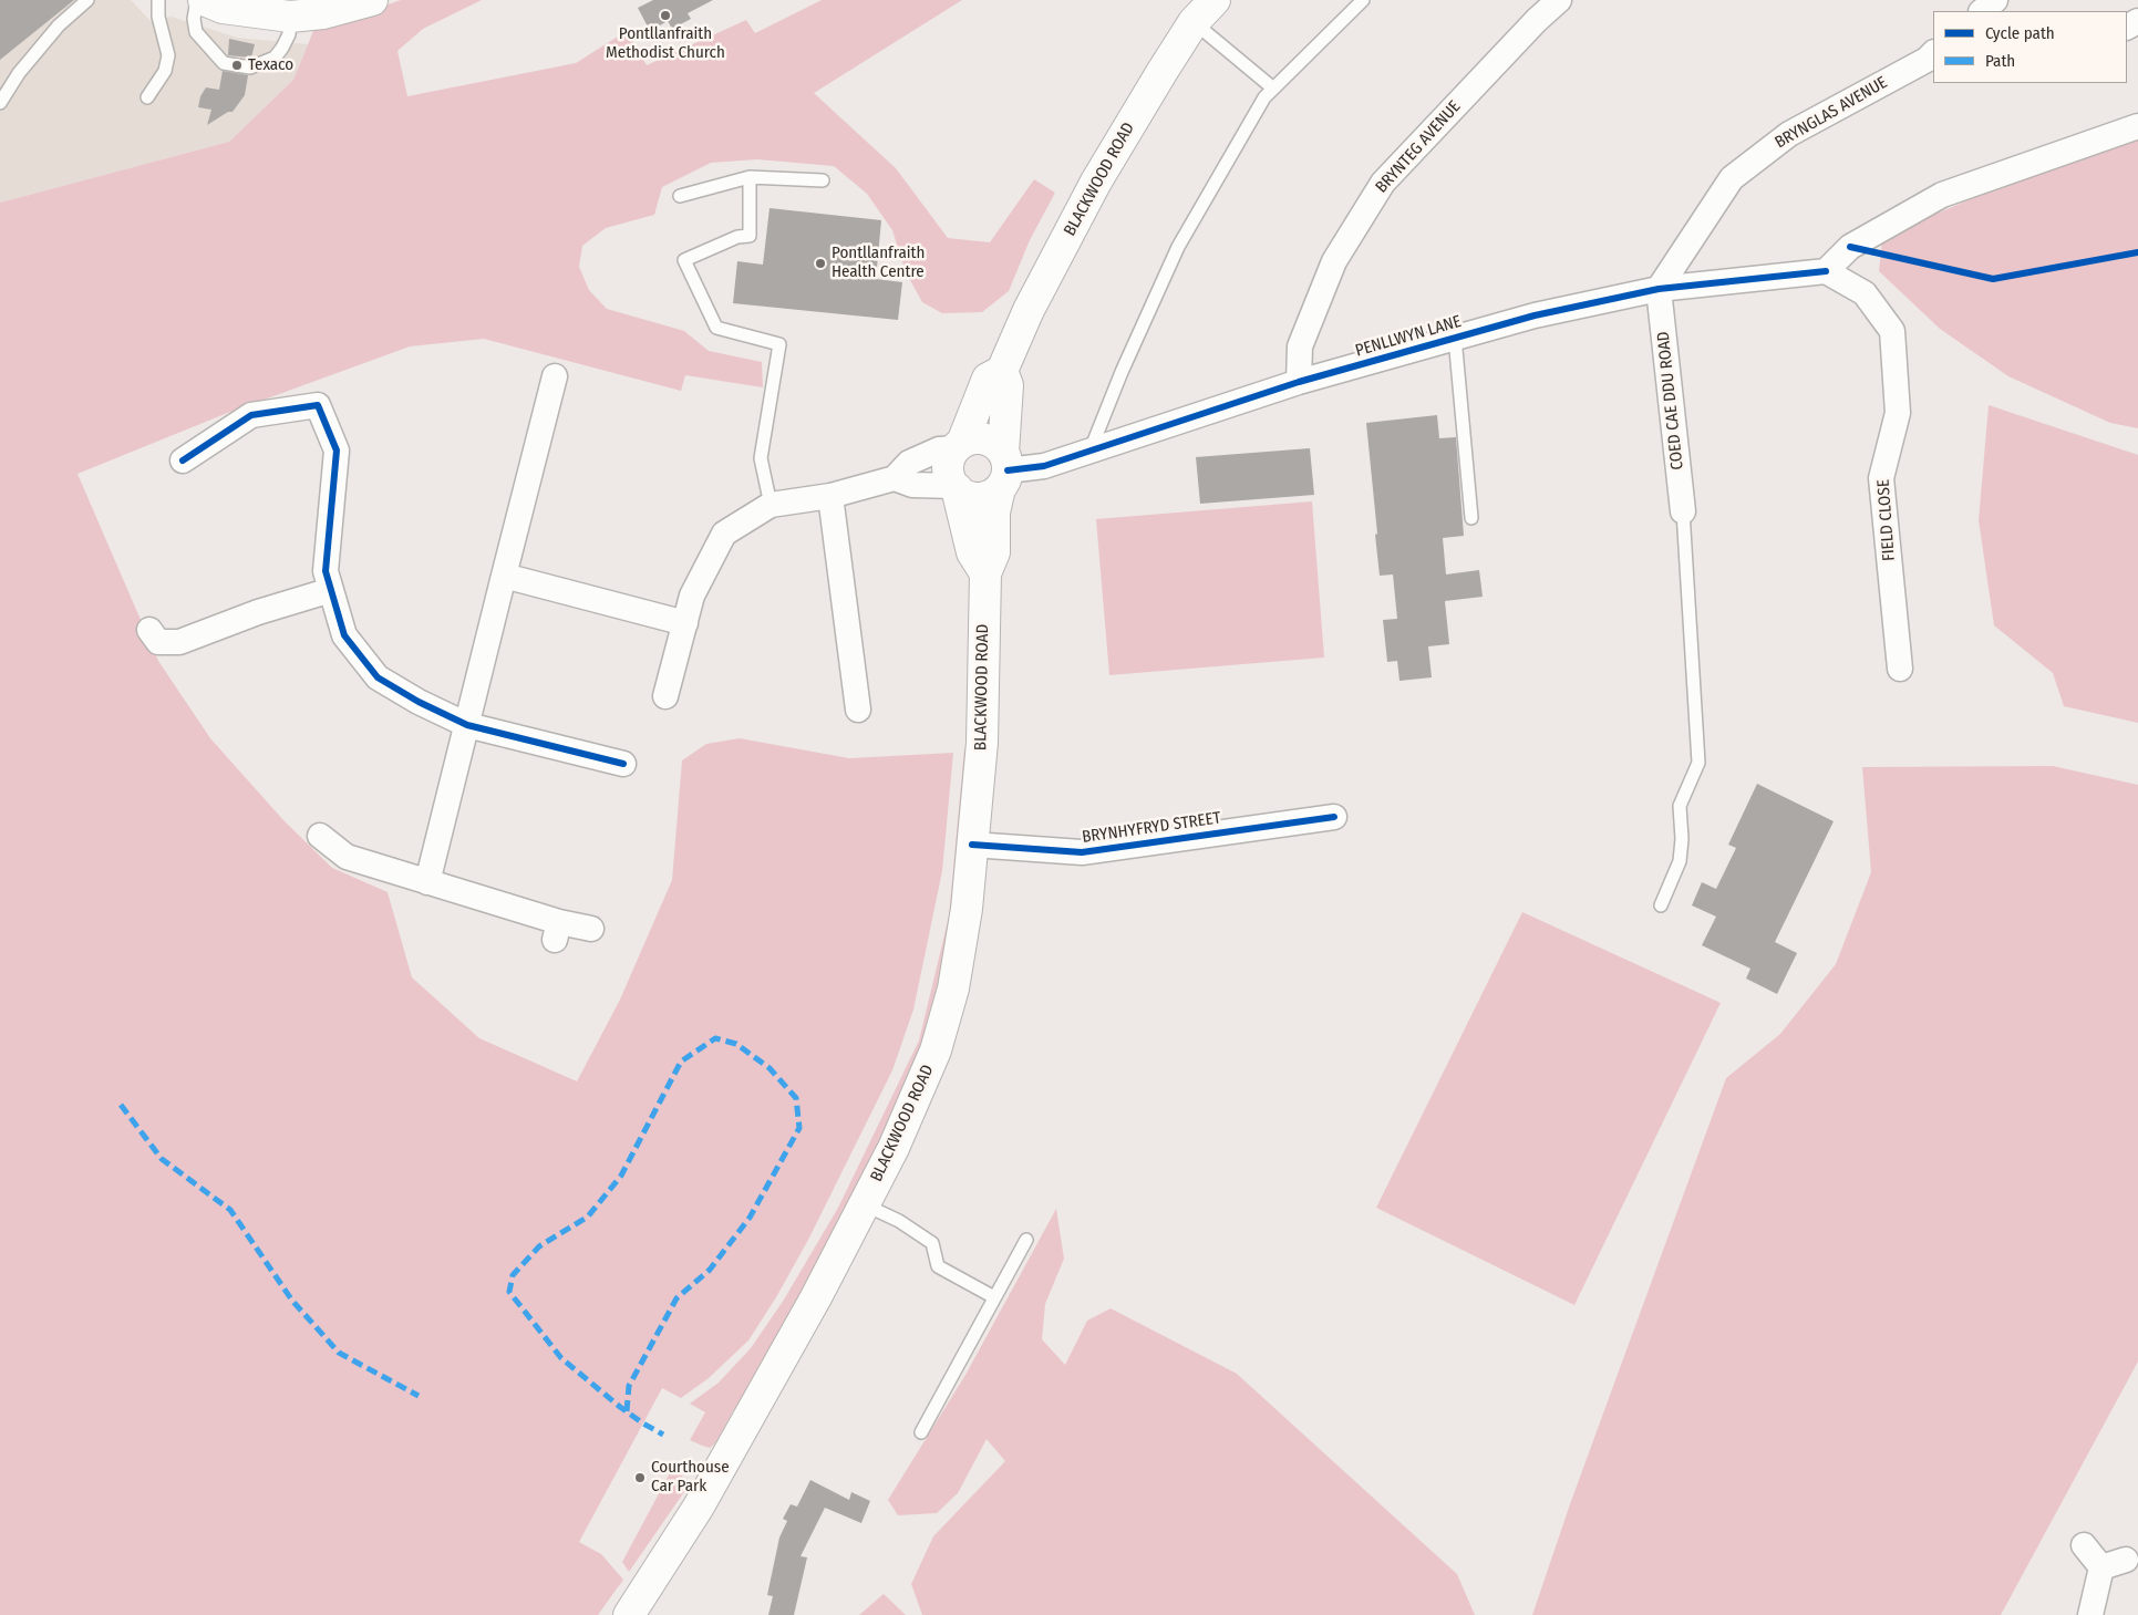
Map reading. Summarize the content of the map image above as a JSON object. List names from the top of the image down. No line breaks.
{"streets":{"main road":["BLACKWOOD ROAD"],"street":["BRYNGLAS AVENUE","BRYNTEG AVENUE","PENLLWYN LANE","COED CAE DDU ROAD","FIELD CLOSE","BRYNHYFRYD STREET"]},"crossings":[["BRYNGLAS AVENUE","PENLLWYN LANE"],["BRYNGLAS AVENUE","COED CAE DDU ROAD"],["BRYNTEG AVENUE","PENLLWYN LANE"],["BLACKWOOD ROAD","PENLLWYN LANE"],["BLACKWOOD ROAD","BRYNHYFRYD STREET"],["PENLLWYN LANE","COED CAE DDU ROAD"],["PENLLWYN LANE","FIELD CLOSE"]],"places":["Pontllanfraith Methodist Church","Texaco","Pontllanfraith Health Centre","Courthouse Car Park"],"legend":["Cycle path","Path"]}
